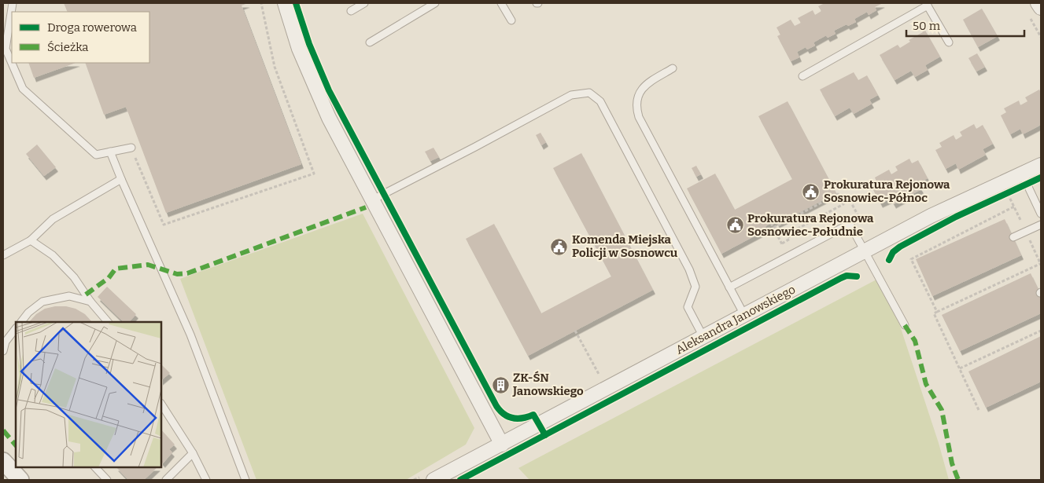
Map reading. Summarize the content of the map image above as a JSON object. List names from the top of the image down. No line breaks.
{"streets":{"street":["Aleksandra Janowskiego"]},"places":{"public building":["Prokuratura Rejonowa Sosnowiec-Północ","Prokuratura Rejonowa Sosnowiec-Południe","Komenda Miejska Policji w Sosnowcu"],"building":["ZK-ŚN Janowskiego"]},"legend":["Droga rowerowa","Ścieżka"],"scale_bar":"50 m"}
